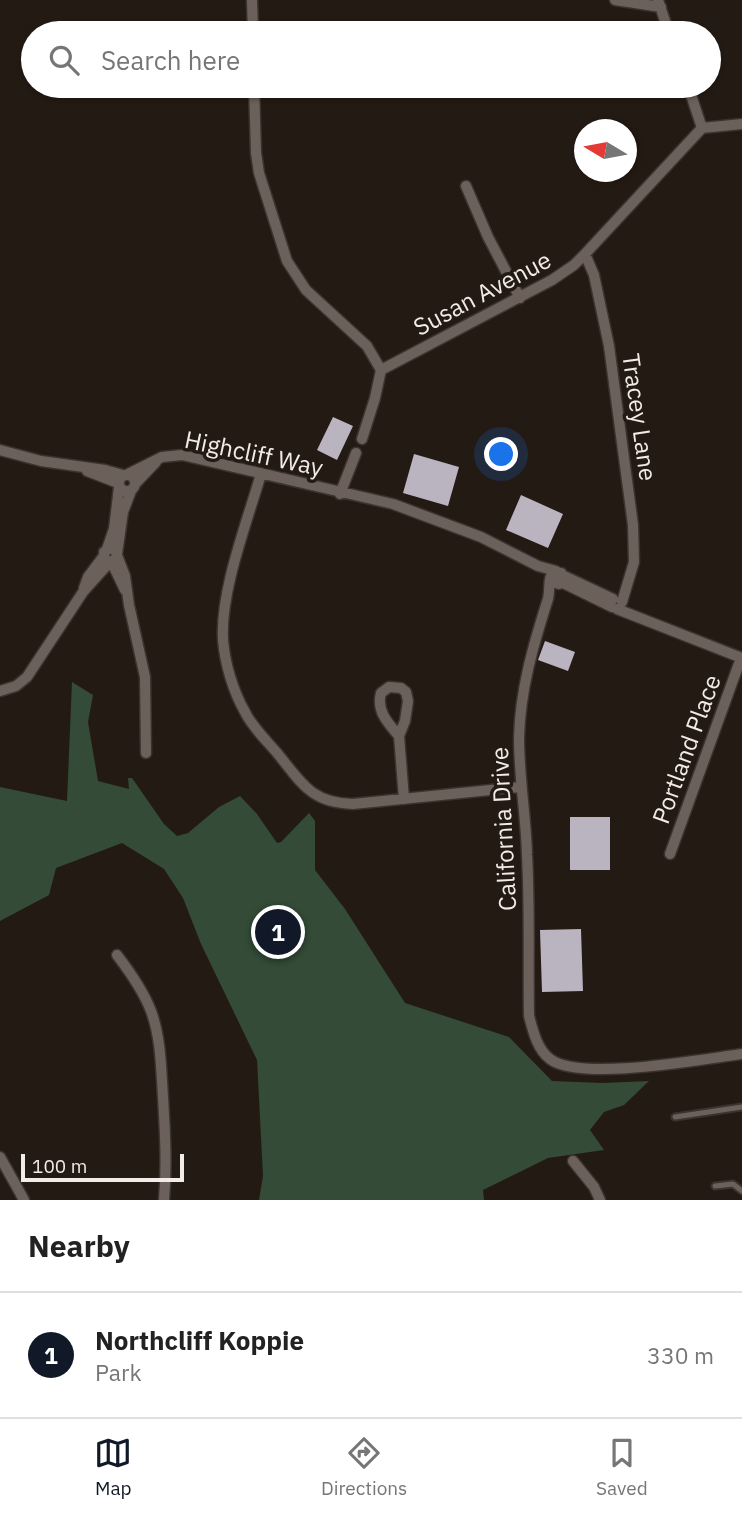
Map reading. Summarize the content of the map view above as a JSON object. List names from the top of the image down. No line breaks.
{"streets":{"street":["Susan Avenue","Tracey Lane","Highcliff Way","Portland Place","California Drive"]},"crossings":[["Susan Avenue","Tracey Lane"],["Tracey Lane","Highcliff Way"],["Highcliff Way","Portland Place"],["Highcliff Way","California Drive"]],"scale_bar":"100 m","north":"left","page":{"search":"Search here","pins":"1","scale":"100 m","heading":"Nearby","list":[{"mark":"1","name":"Northcliff Koppie","note":"Park","value":"330 m"}],"nav":["Map","Directions","Saved"]}}
